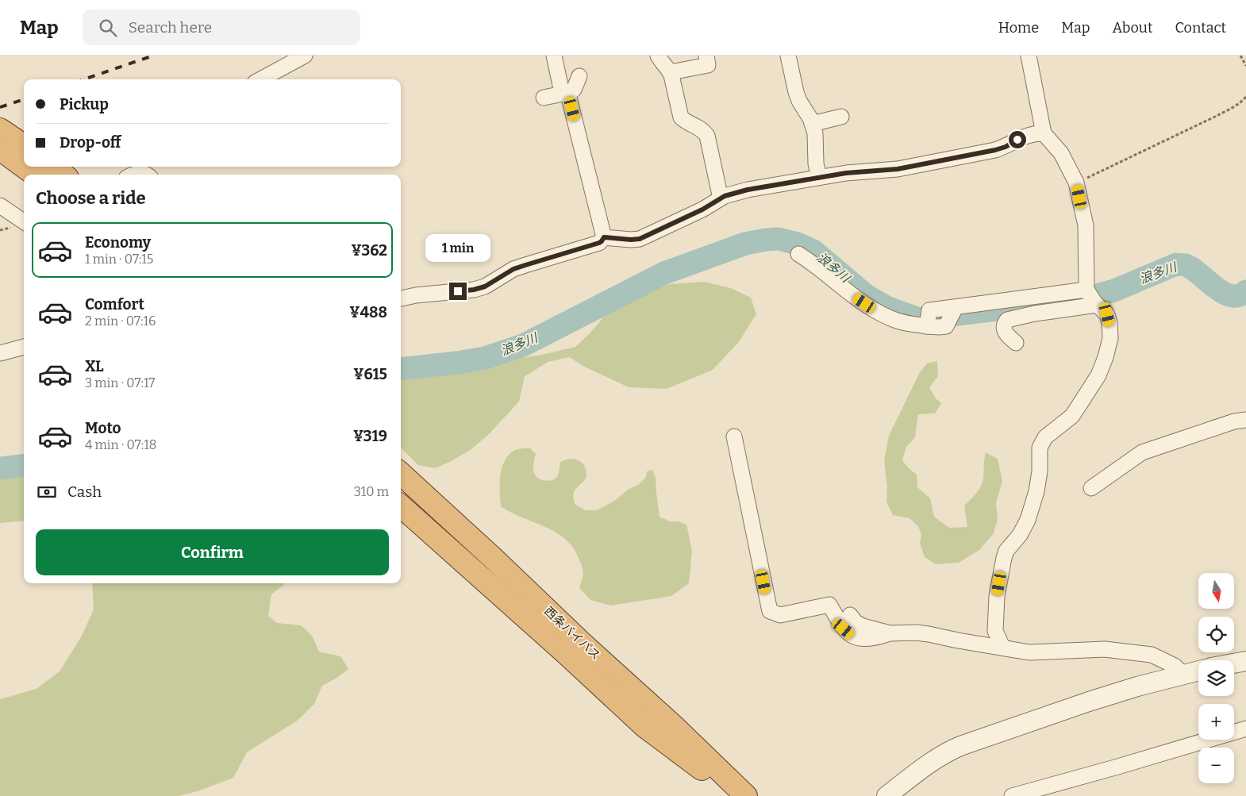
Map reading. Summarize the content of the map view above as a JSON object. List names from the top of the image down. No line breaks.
{"streets":{"highway":["西条バイパス"]},"water":["浪多川"],"north":"bottom","page":{"header":"Map","search":"Search here","nav":["Home","Map","About","Contact"],"banner":["Pickup","Drop-off"],"heading":"Choose a ride","list":[{"name":"Economy","note":"1 min · 07:15","value":"¥362"},{"name":"Comfort","note":"2 min · 07:16","value":"¥488"},{"name":"XL","note":"3 min · 07:17","value":"¥615"},{"name":"Moto","note":"4 min · 07:18","value":"¥319"}],"bubble":"1 min","pay":["Cash","310 m"],"buttons":"Confirm","map_buttons":["+","−"]}}
